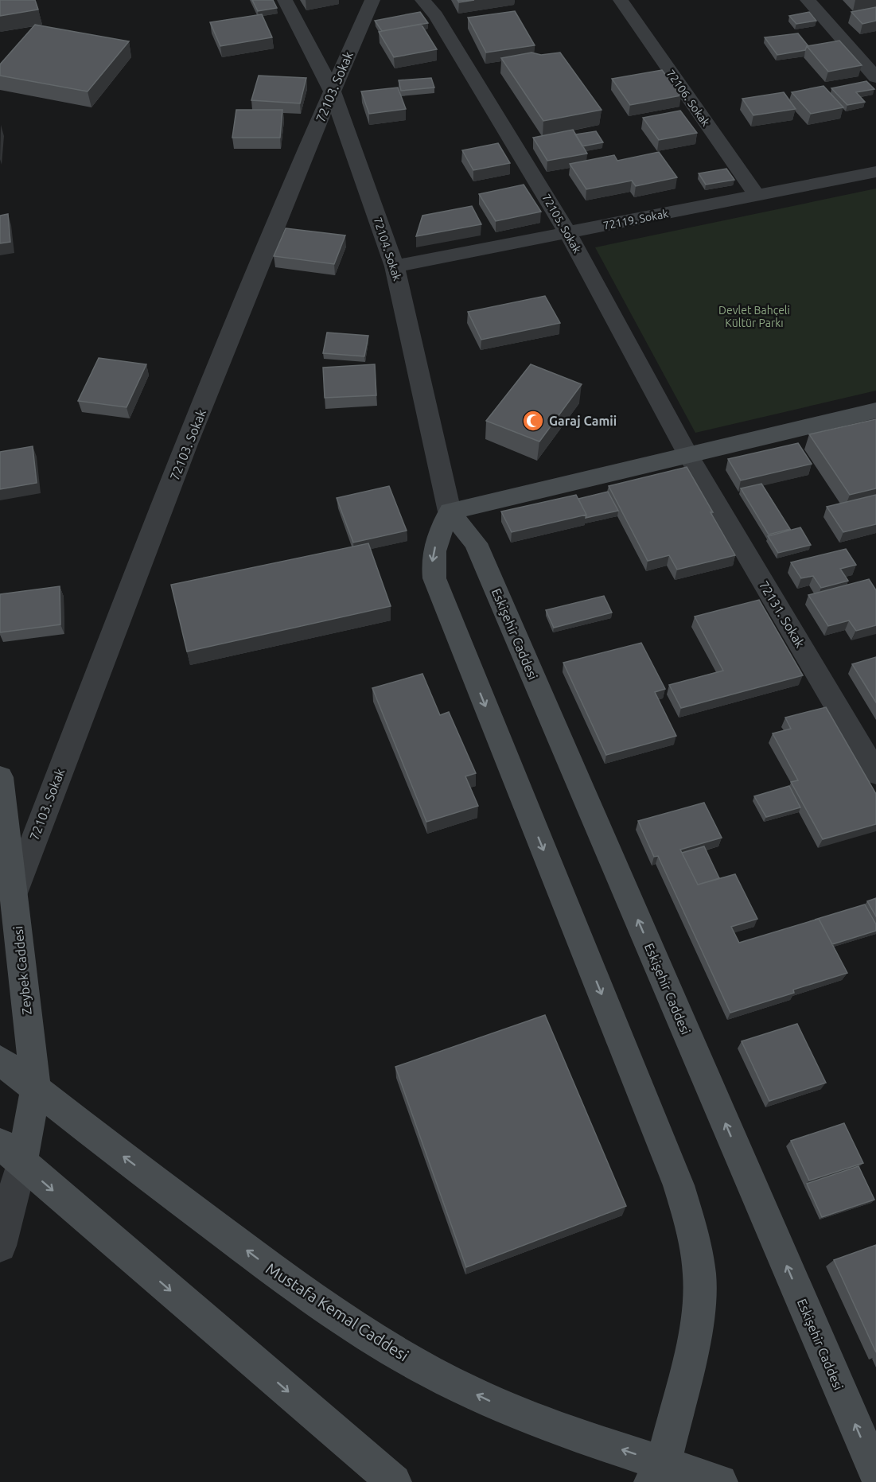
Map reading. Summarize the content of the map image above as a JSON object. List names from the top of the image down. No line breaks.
{"streets":{"street":["72103. Sokak","72106. Sokak","72119. Sokak","72105. Sokak","72104. Sokak","72131. Sokak","Eskişehir Caddesi","Zeybek Caddesi","Mustafa Kemal Caddesi"]},"crossings":[["72103. Sokak","72104. Sokak"],["72103. Sokak","Zeybek Caddesi"],["72106. Sokak","72119. Sokak"],["72119. Sokak","72105. Sokak"],["72119. Sokak","72104. Sokak"],["72105. Sokak","72131. Sokak"],["72104. Sokak","Eskişehir Caddesi"],["Zeybek Caddesi","Mustafa Kemal Caddesi"]],"parks":["Devlet Bahçeli Kültür Parkı"],"places":{"mosque":["Garaj Camii"]}}
